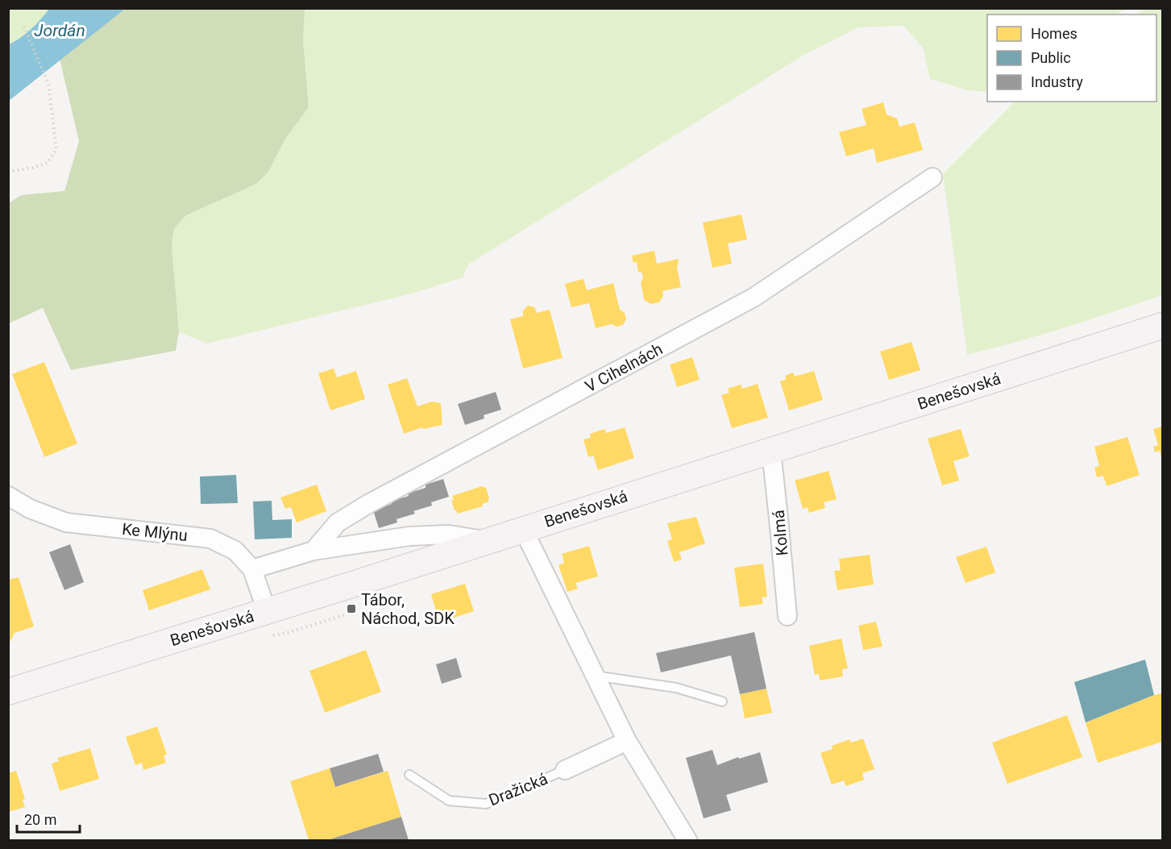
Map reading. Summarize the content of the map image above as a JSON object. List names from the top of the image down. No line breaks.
{"streets":{"main road":["Benešovská"],"street":["V Cihelnách","Ke Mlýnu","Kolmá","Dražická"]},"crossings":[["Benešovská","Ke Mlýnu"],["Benešovská","Kolmá"]],"water":["Jordán"],"places":{"transit":["Tábor, Náchod, SDK"]},"legend":["Homes","Public","Industry"],"scale_bar":"20 m"}
